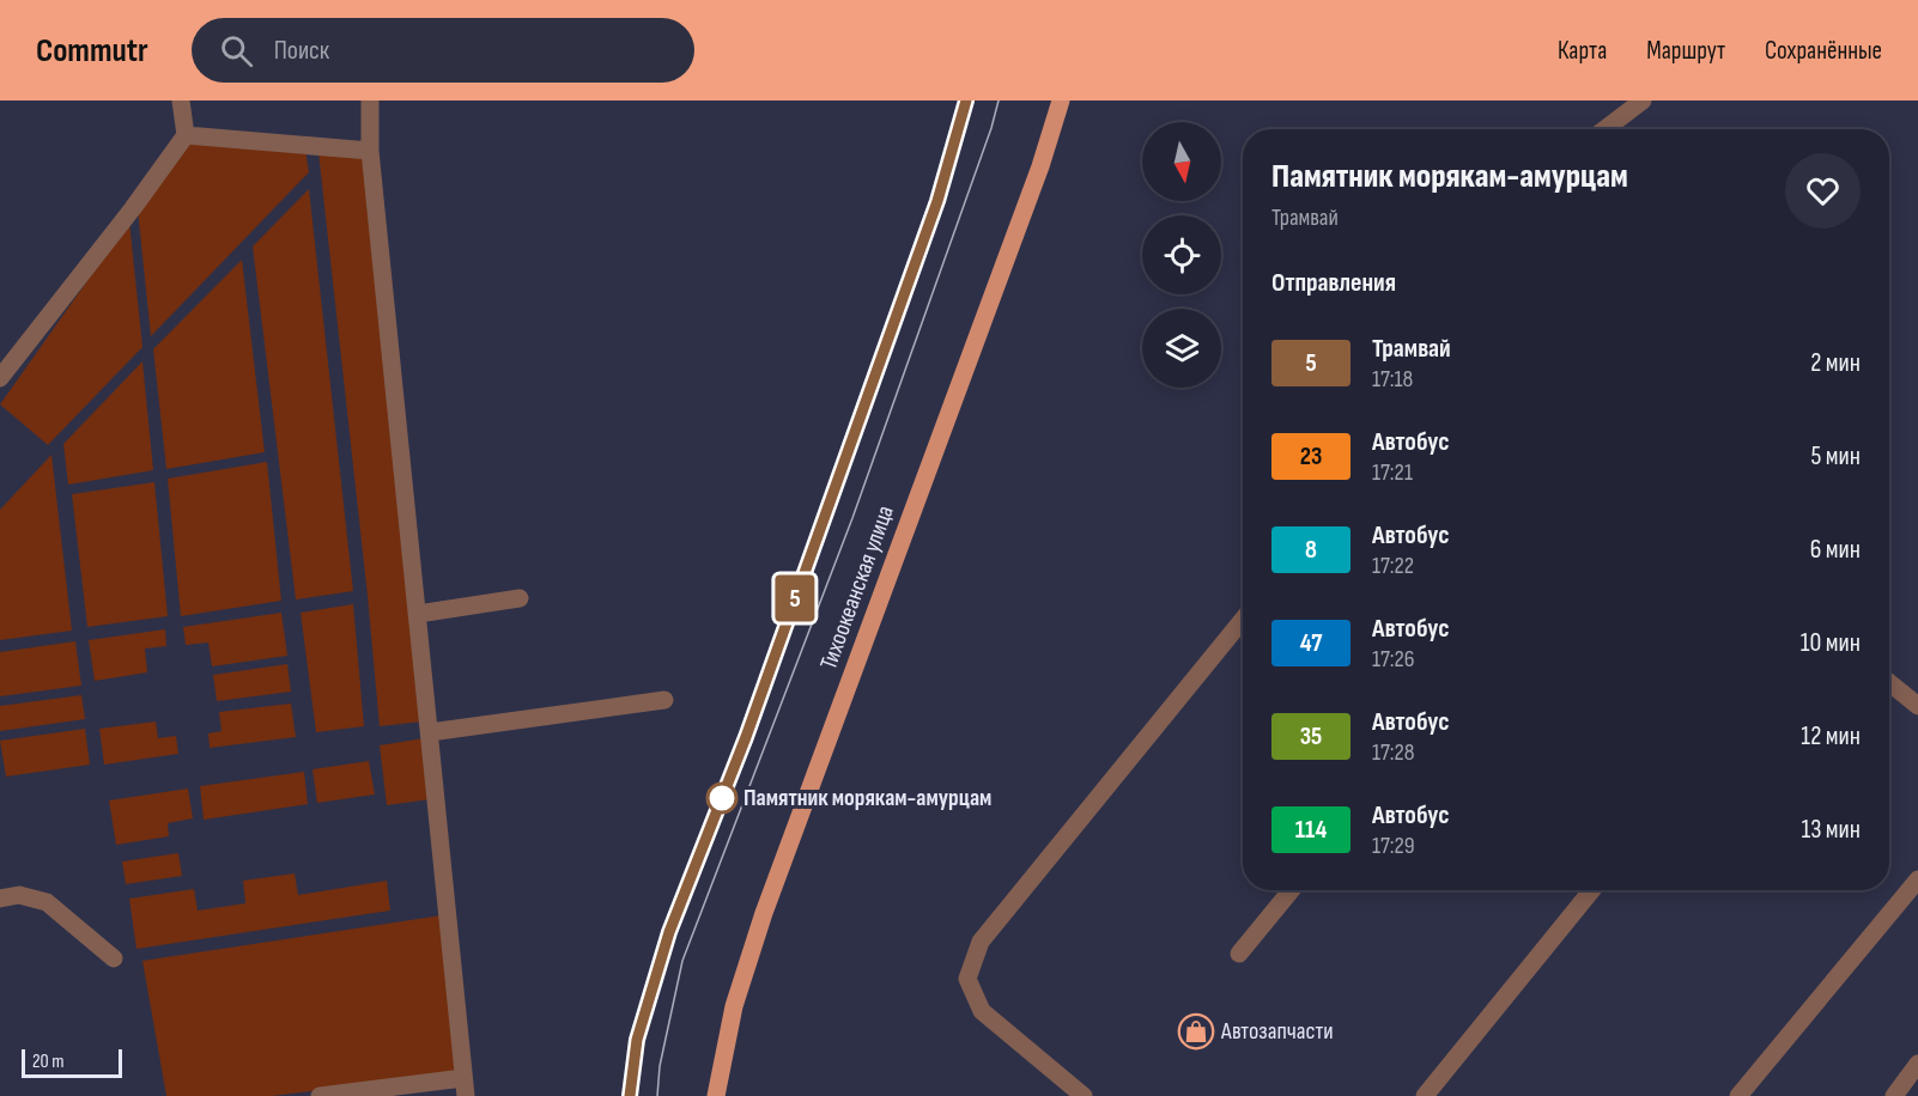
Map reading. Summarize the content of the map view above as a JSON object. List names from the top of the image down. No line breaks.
{"streets":{"main road":["Тихоокеанская улица"]},"places":{"other":["Памятник морякам-амурцам"],"shop":["Автозапчасти"]},"lines":["tram line 5"],"scale_bar":"20 m","north":"bottom","page":{"header":"Commutr","search":"Поиск","nav":["Карта","Маршрут","Сохранённые"],"on_map":"5","heading":[["Памятник морякам-амурцам","Трамвай"],"Отправления"],"list":[{"mark":"5","name":"Трамвай","note":"17:18","value":"2 мин"},{"mark":"23","name":"Автобус","note":"17:21","value":"5 мин"},{"mark":"8","name":"Автобус","note":"17:22","value":"6 мин"},{"mark":"47","name":"Автобус","note":"17:26","value":"10 мин"},{"mark":"35","name":"Автобус","note":"17:28","value":"12 мин"},{"mark":"114","name":"Автобус","note":"17:29","value":"13 мин"}],"scale":"20 m"}}
